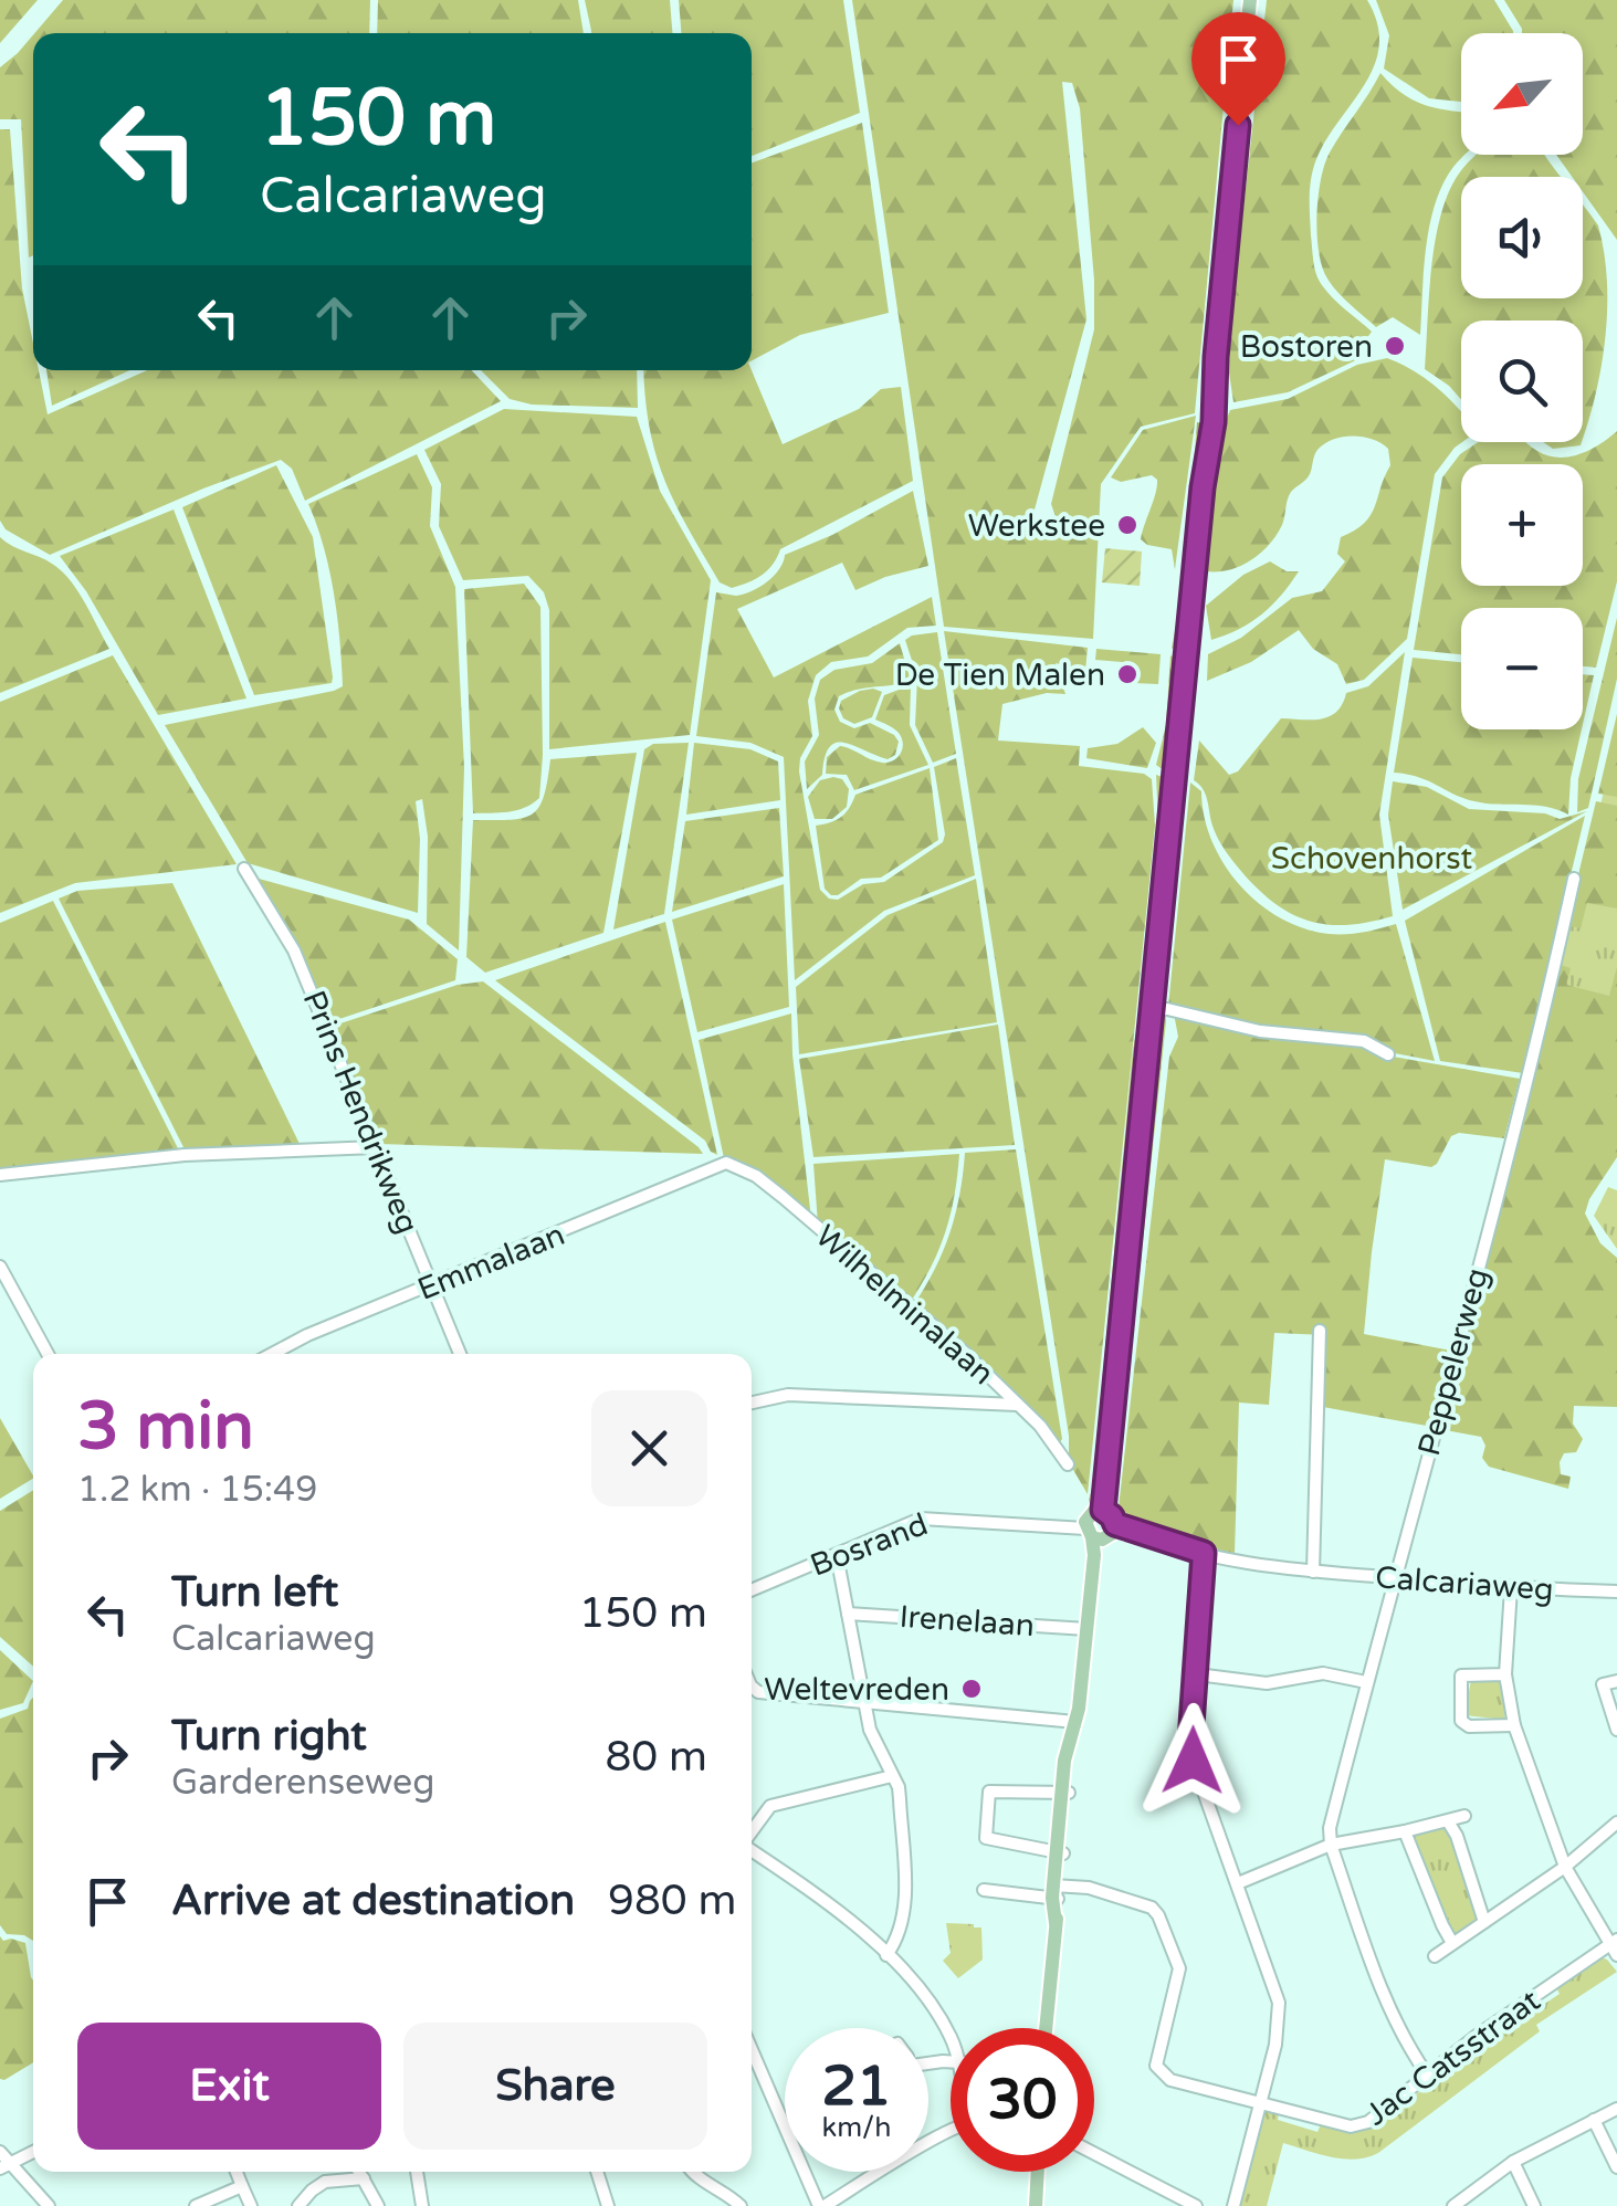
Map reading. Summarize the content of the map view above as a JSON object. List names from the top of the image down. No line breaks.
{"streets":{"street":["Prins Hendrikweg","Emmalaan","Wilhelminalaan","Peppelerweg","Bosrand","Calcariaweg","Irenelaan","Jac Catsstraat"]},"crossings":[["Prins Hendrikweg","Emmalaan"],["Emmalaan","Wilhelminalaan"],["Peppelerweg","Calcariaweg"],["Bosrand","Calcariaweg"]],"parks":["Schovenhorst"],"places":["Bostoren","Werkstee","De Tien Malen","Weltevreden"],"north":"bottom left","page":{"map_buttons":["+","−"],"turn":["150 m","Calcariaweg"],"heading":["3 min","1.2 km · 15:49"],"list":[{"name":"Turn left","note":"Calcariaweg","value":"150 m"},{"name":"Turn right","note":"Garderenseweg","value":"80 m"},{"name":"Arrive at destination","value":"980 m"}],"buttons":["Exit","Share"],"speed":"21 km/h","limit":"30"}}
